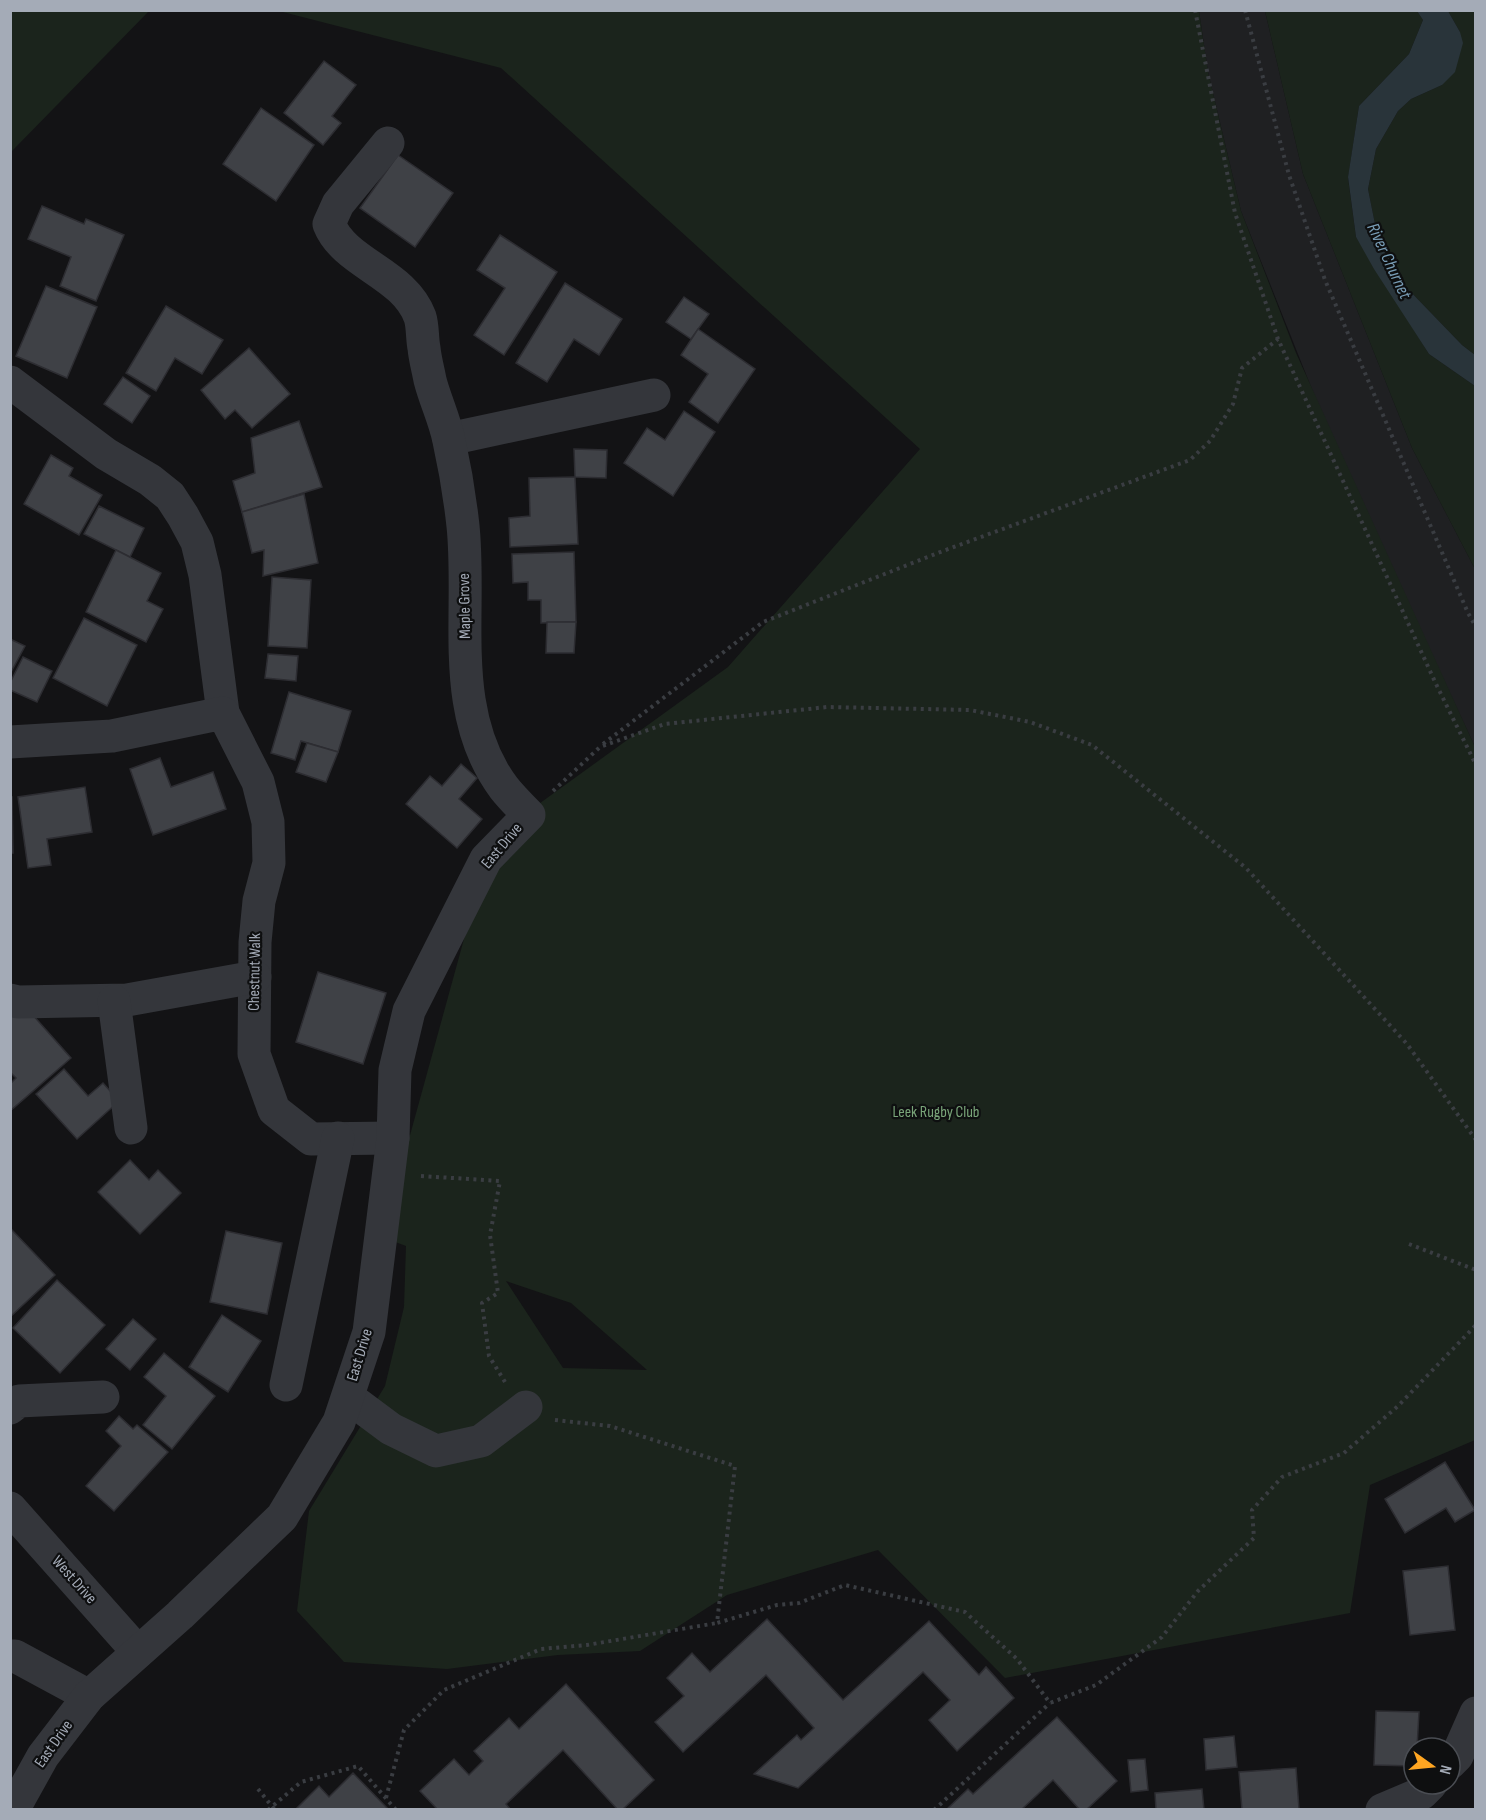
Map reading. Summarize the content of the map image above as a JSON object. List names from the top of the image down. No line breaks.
{"streets":{"street":["Maple Grove","East Drive","Chestnut Walk","West Drive"]},"crossings":[["Maple Grove","East Drive"],["East Drive","Chestnut Walk"],["East Drive","West Drive"]],"water":["River Churnet"],"parks":["Leek Rugby Club"],"north":"right"}
